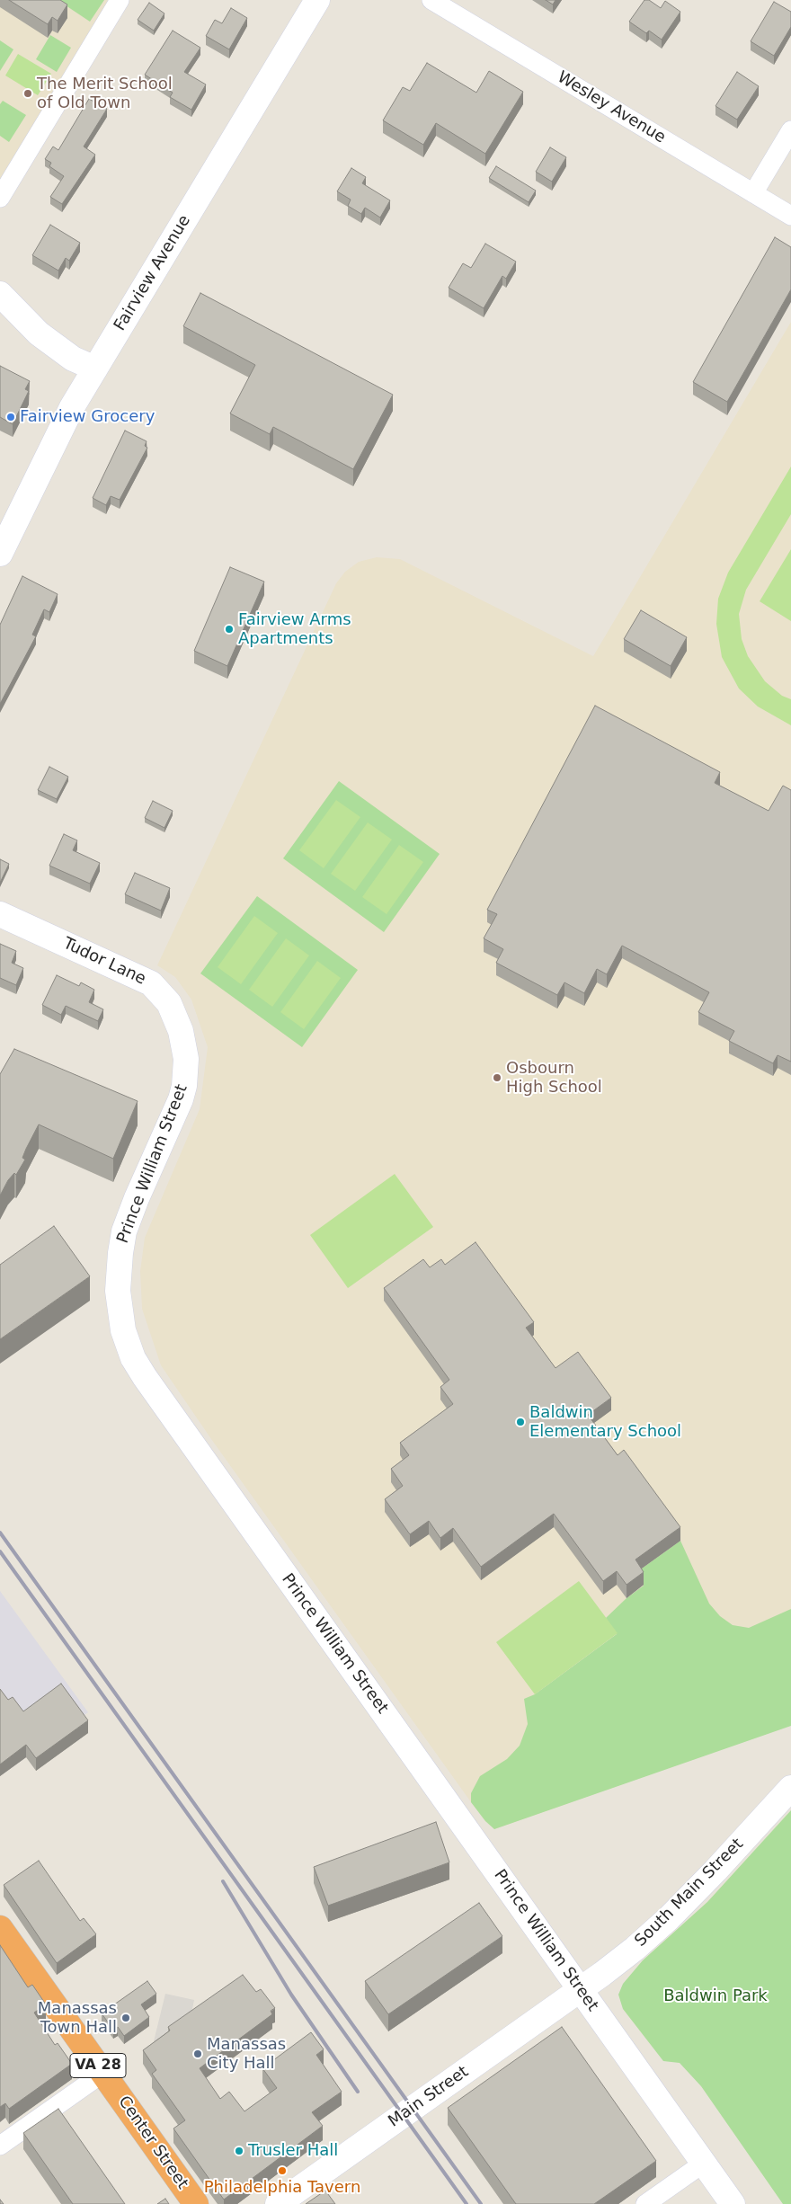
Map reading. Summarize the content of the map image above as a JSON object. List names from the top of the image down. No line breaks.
{"streets":{"highway":["VA 28","Center Street"],"street":["Wesley Avenue","Fairview Avenue","Tudor Lane","Prince William Street","South Main Street","Main Street"]},"crossings":[["Tudor Lane","Prince William Street"],["Prince William Street","South Main Street"],["Prince William Street","Main Street"],["South Main Street","Main Street"]],"parks":["Baldwin Park"],"places":["The Merit School of Old Town","Fairview Grocery","Fairview Arms Apartments","Osbourn High School","Baldwin Elementary School","Manassas Town Hall","Manassas City Hall","Trusler Hall","Philadelphia Tavern"]}
